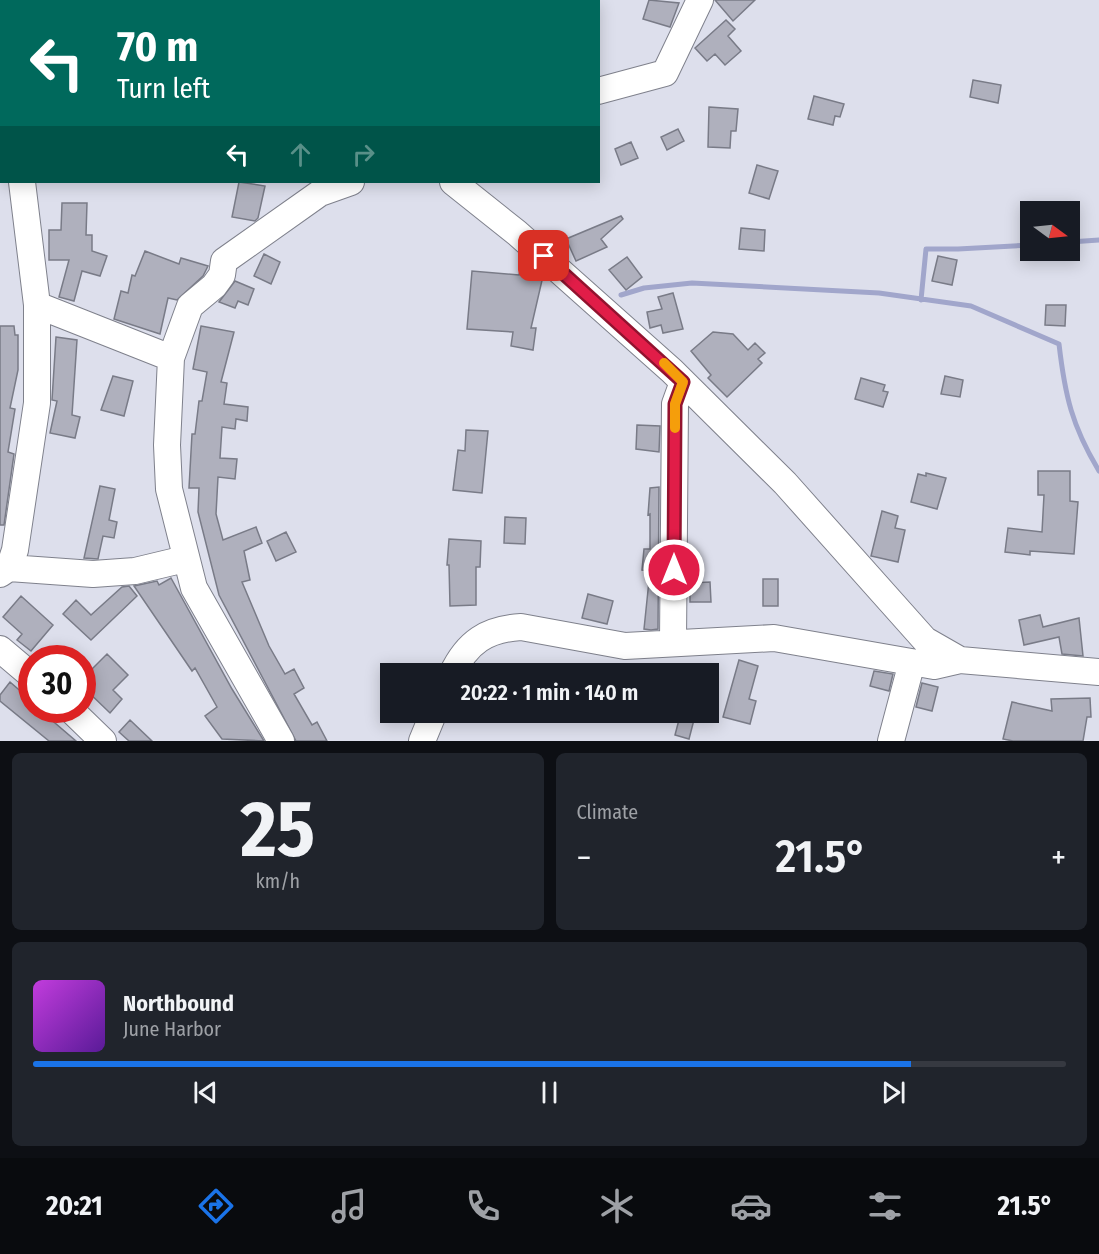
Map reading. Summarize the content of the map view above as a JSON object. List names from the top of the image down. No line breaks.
{"north":"right","page":{"turn":["70 m","Turn left"],"limit":"30","trip":"20:22 · 1 min · 140 m","tile":[["25","km/h"],"Climate"],"heat":["−","21.5°","+"],"song":["Northbound","June Harbor"],"tabs":["20:21","21.5°"]}}
